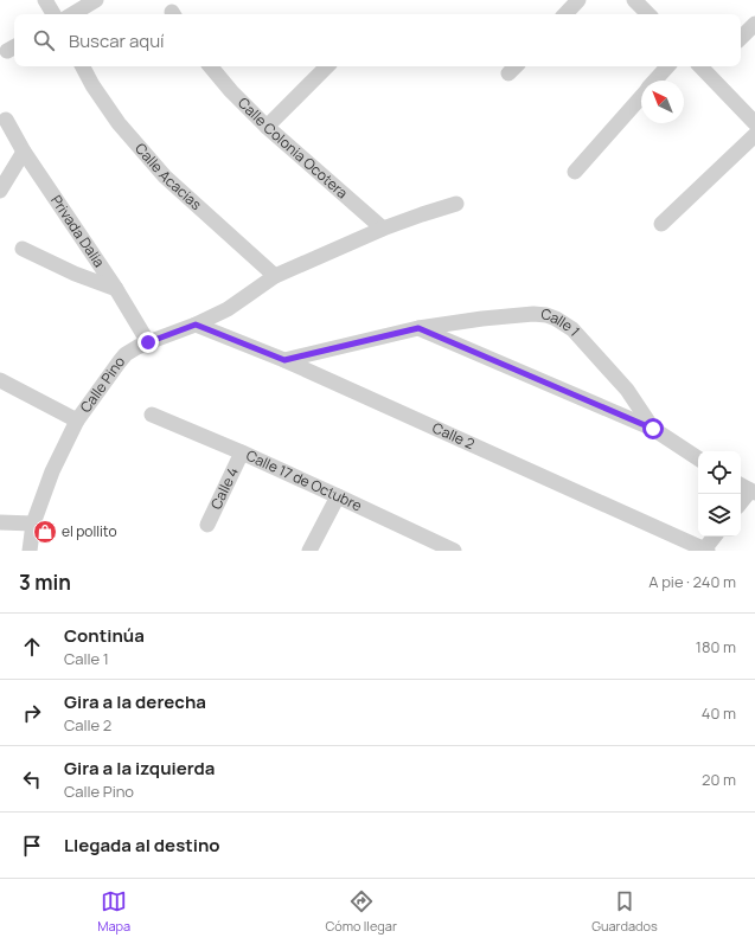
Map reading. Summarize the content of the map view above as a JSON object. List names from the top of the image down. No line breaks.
{"streets":{"street":["Calle Colonia Ocotera","Calle Acacias","Privada Dalia","Calle 1","Calle Pino","Calle 2","Calle 17 de Octubre","Calle 4"]},"crossings":[["Calle Colonia Ocotera","Calle Pino"],["Calle Acacias","Calle Pino"],["Privada Dalia","Calle Pino"],["Calle 1","Calle 2"],["Calle Pino","Calle 2"],["Calle 17 de Octubre","Calle 4"]],"places":{"shop":["el pollito"]},"north":"top left","page":{"search":"Buscar aquí","heading":["3 min","A pie · 240 m"],"list":[["Continúa","Calle 1","180 m"],["Gira a la derecha","Calle 2","40 m"],["Gira a la izquierda","Calle Pino","20 m"],"Llegada al destino"],"nav":["Mapa","Cómo llegar","Guardados"]}}
